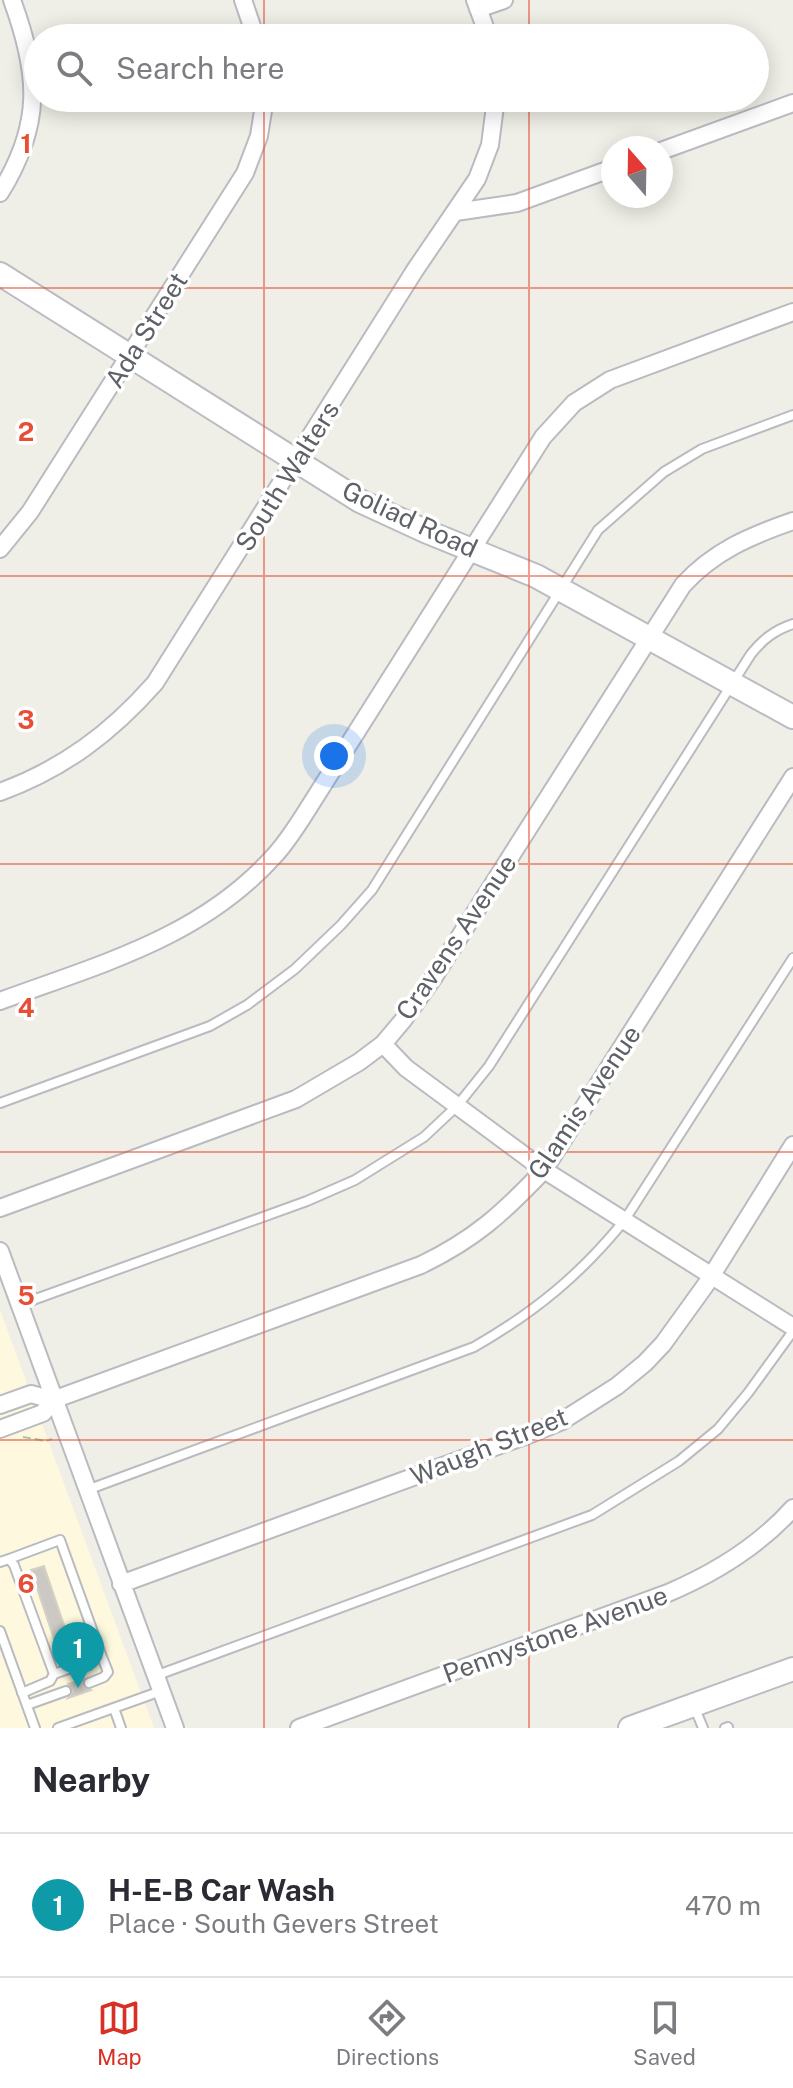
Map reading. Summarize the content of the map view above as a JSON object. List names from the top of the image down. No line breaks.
{"streets":{"main road":["Goliad Road"],"street":["Ada Street","South Walters","Cravens Avenue","Glamis Avenue","Waugh Street","Pennystone Avenue"]},"crossings":[["Ada Street","Goliad Road"],["South Walters","Goliad Road"],["Goliad Road","Cravens Avenue"]],"north":"top","page":{"search":"Search here","pins":"1","heading":"Nearby","list":[{"mark":"1","name":"H-E-B Car Wash","note":"Place · South Gevers Street","value":"470 m"}],"nav":["Map","Directions","Saved"]},"grid":{"rows":["1","2","3","4","5","6"]}}
